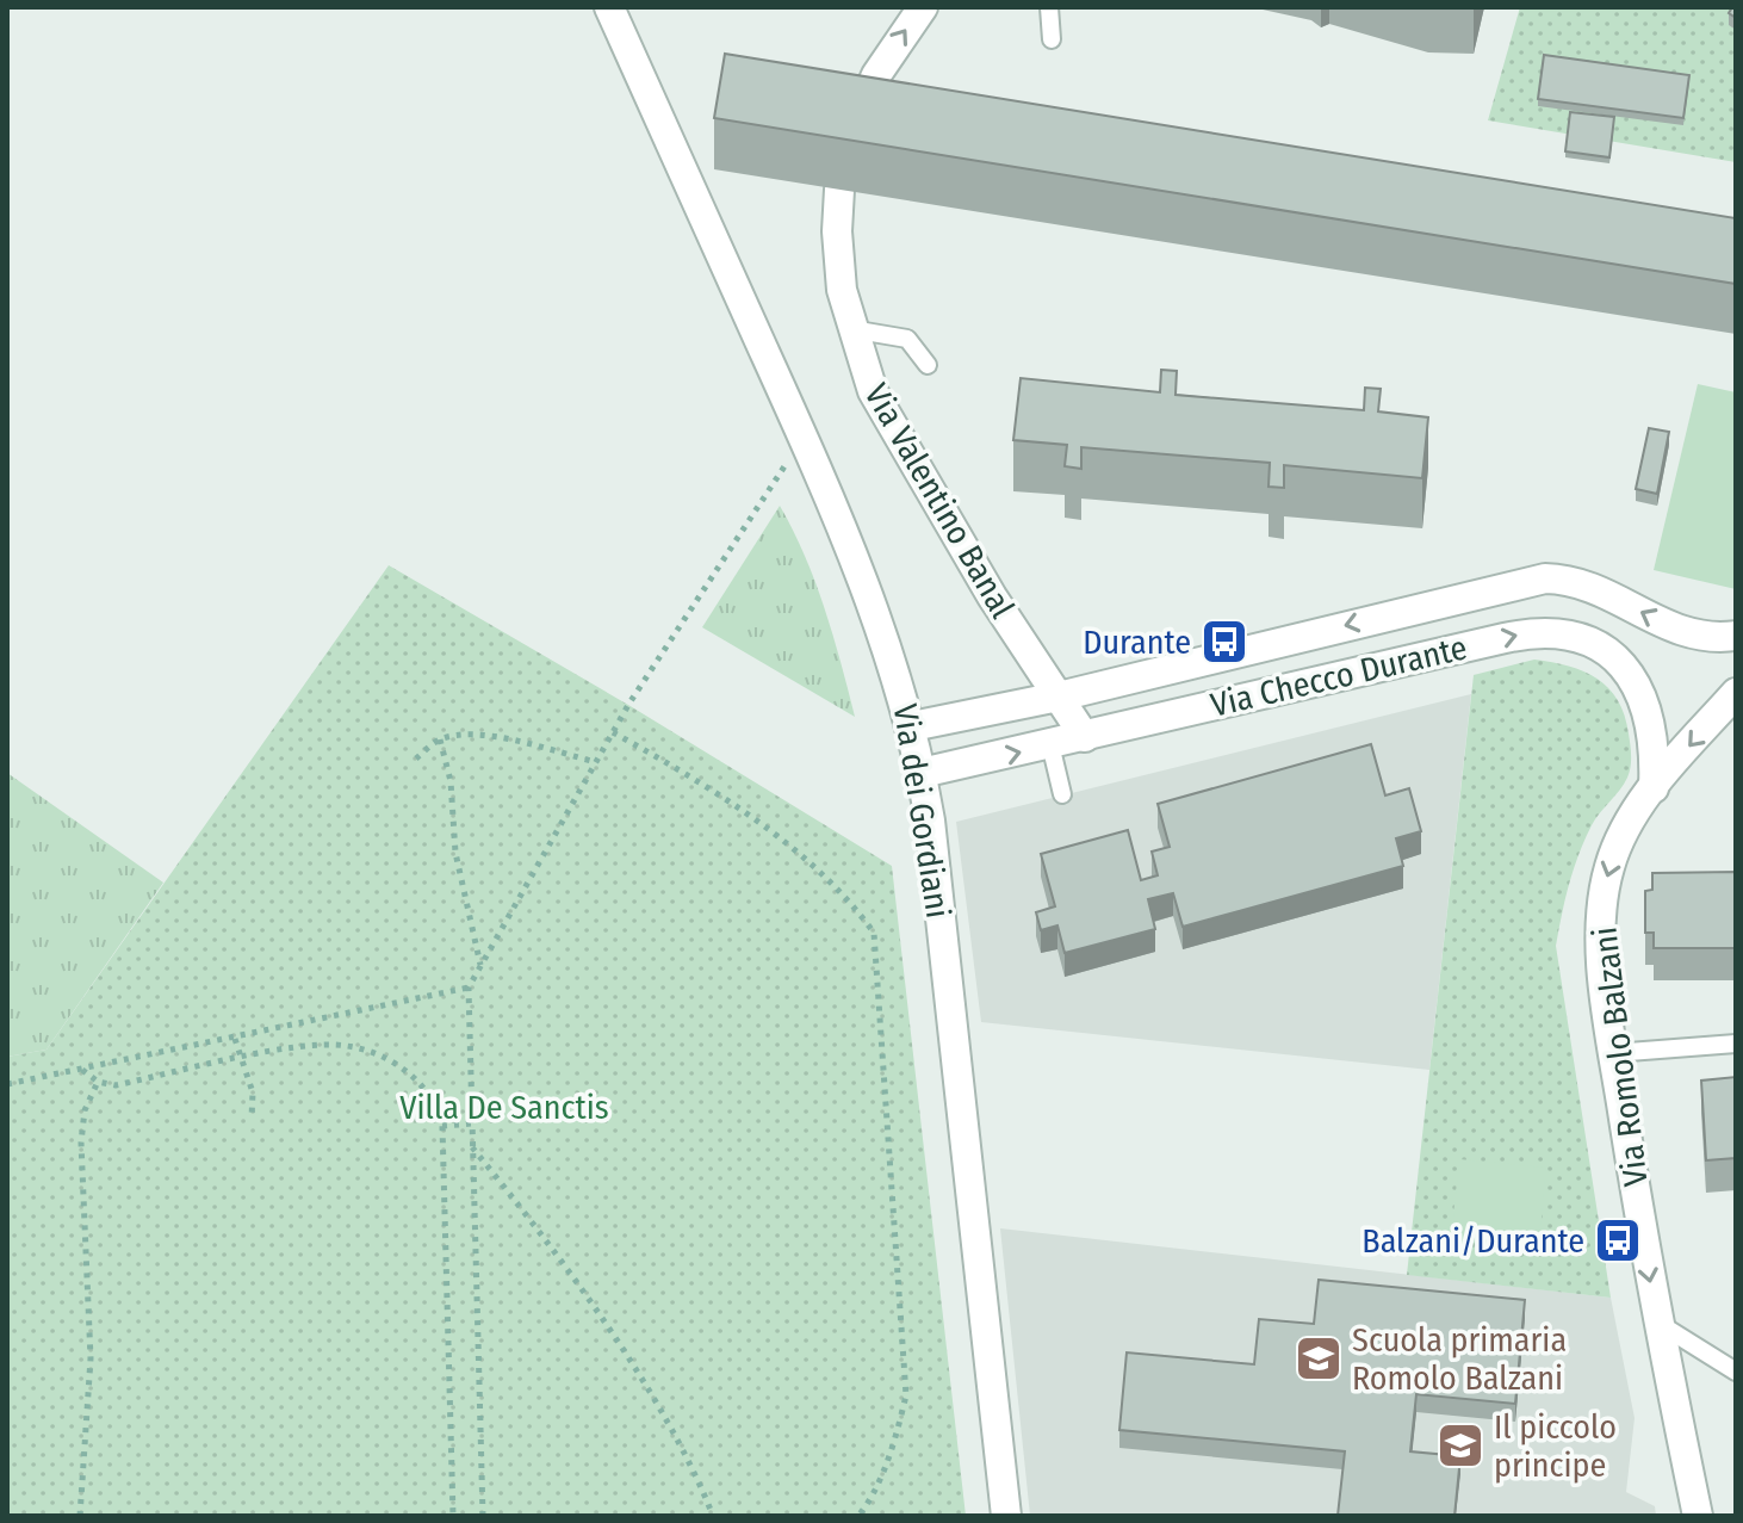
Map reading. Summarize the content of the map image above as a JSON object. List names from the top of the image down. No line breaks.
{"streets":{"street":["Via Valentino Banal","Via Checco Durante","Via dei Gordiani","Via Romolo Balzani"]},"crossings":[["Via Valentino Banal","Via Checco Durante"],["Via Checco Durante","Via dei Gordiani"],["Via Checco Durante","Via Romolo Balzani"]],"one_way":["Via Romolo Balzani"],"parks":["Villa De Sanctis"],"places":{"bus stop":["Durante","Balzani/Durante"],"school or university":["Scuola primaria Romolo Balzani","Il piccolo principe"]}}
